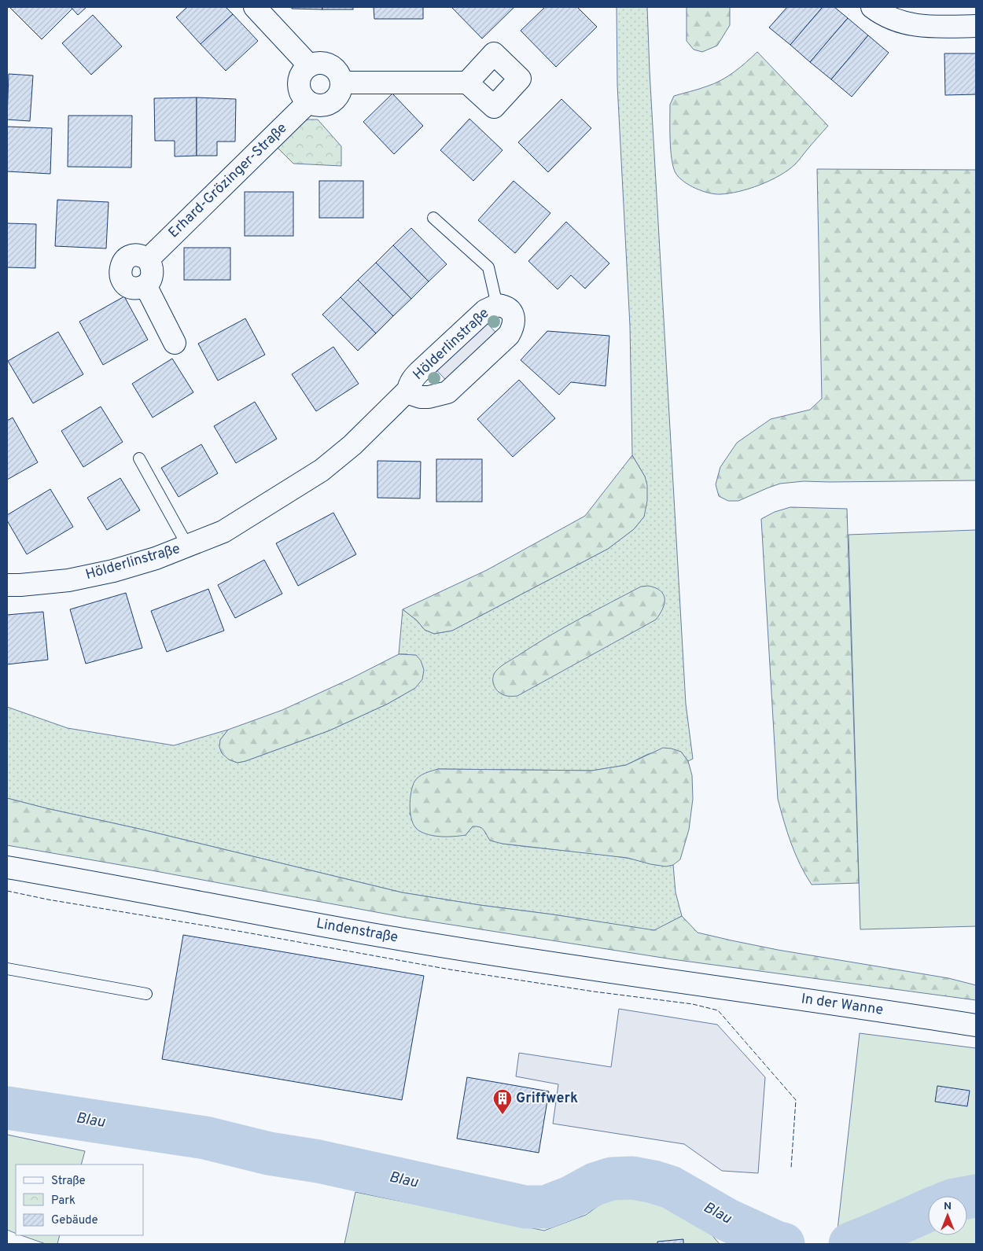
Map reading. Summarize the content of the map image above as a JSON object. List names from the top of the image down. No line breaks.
{"streets":{"street":["Erhard-Grözinger-Straße","Hölderlinstraße","Lindenstraße","In der Wanne"]},"crossings":[["Lindenstraße","In der Wanne"]],"water":["Blau"],"places":{"building":["Griffwerk"]},"legend":["Straße","Park","Gebäude"],"north":"top"}
